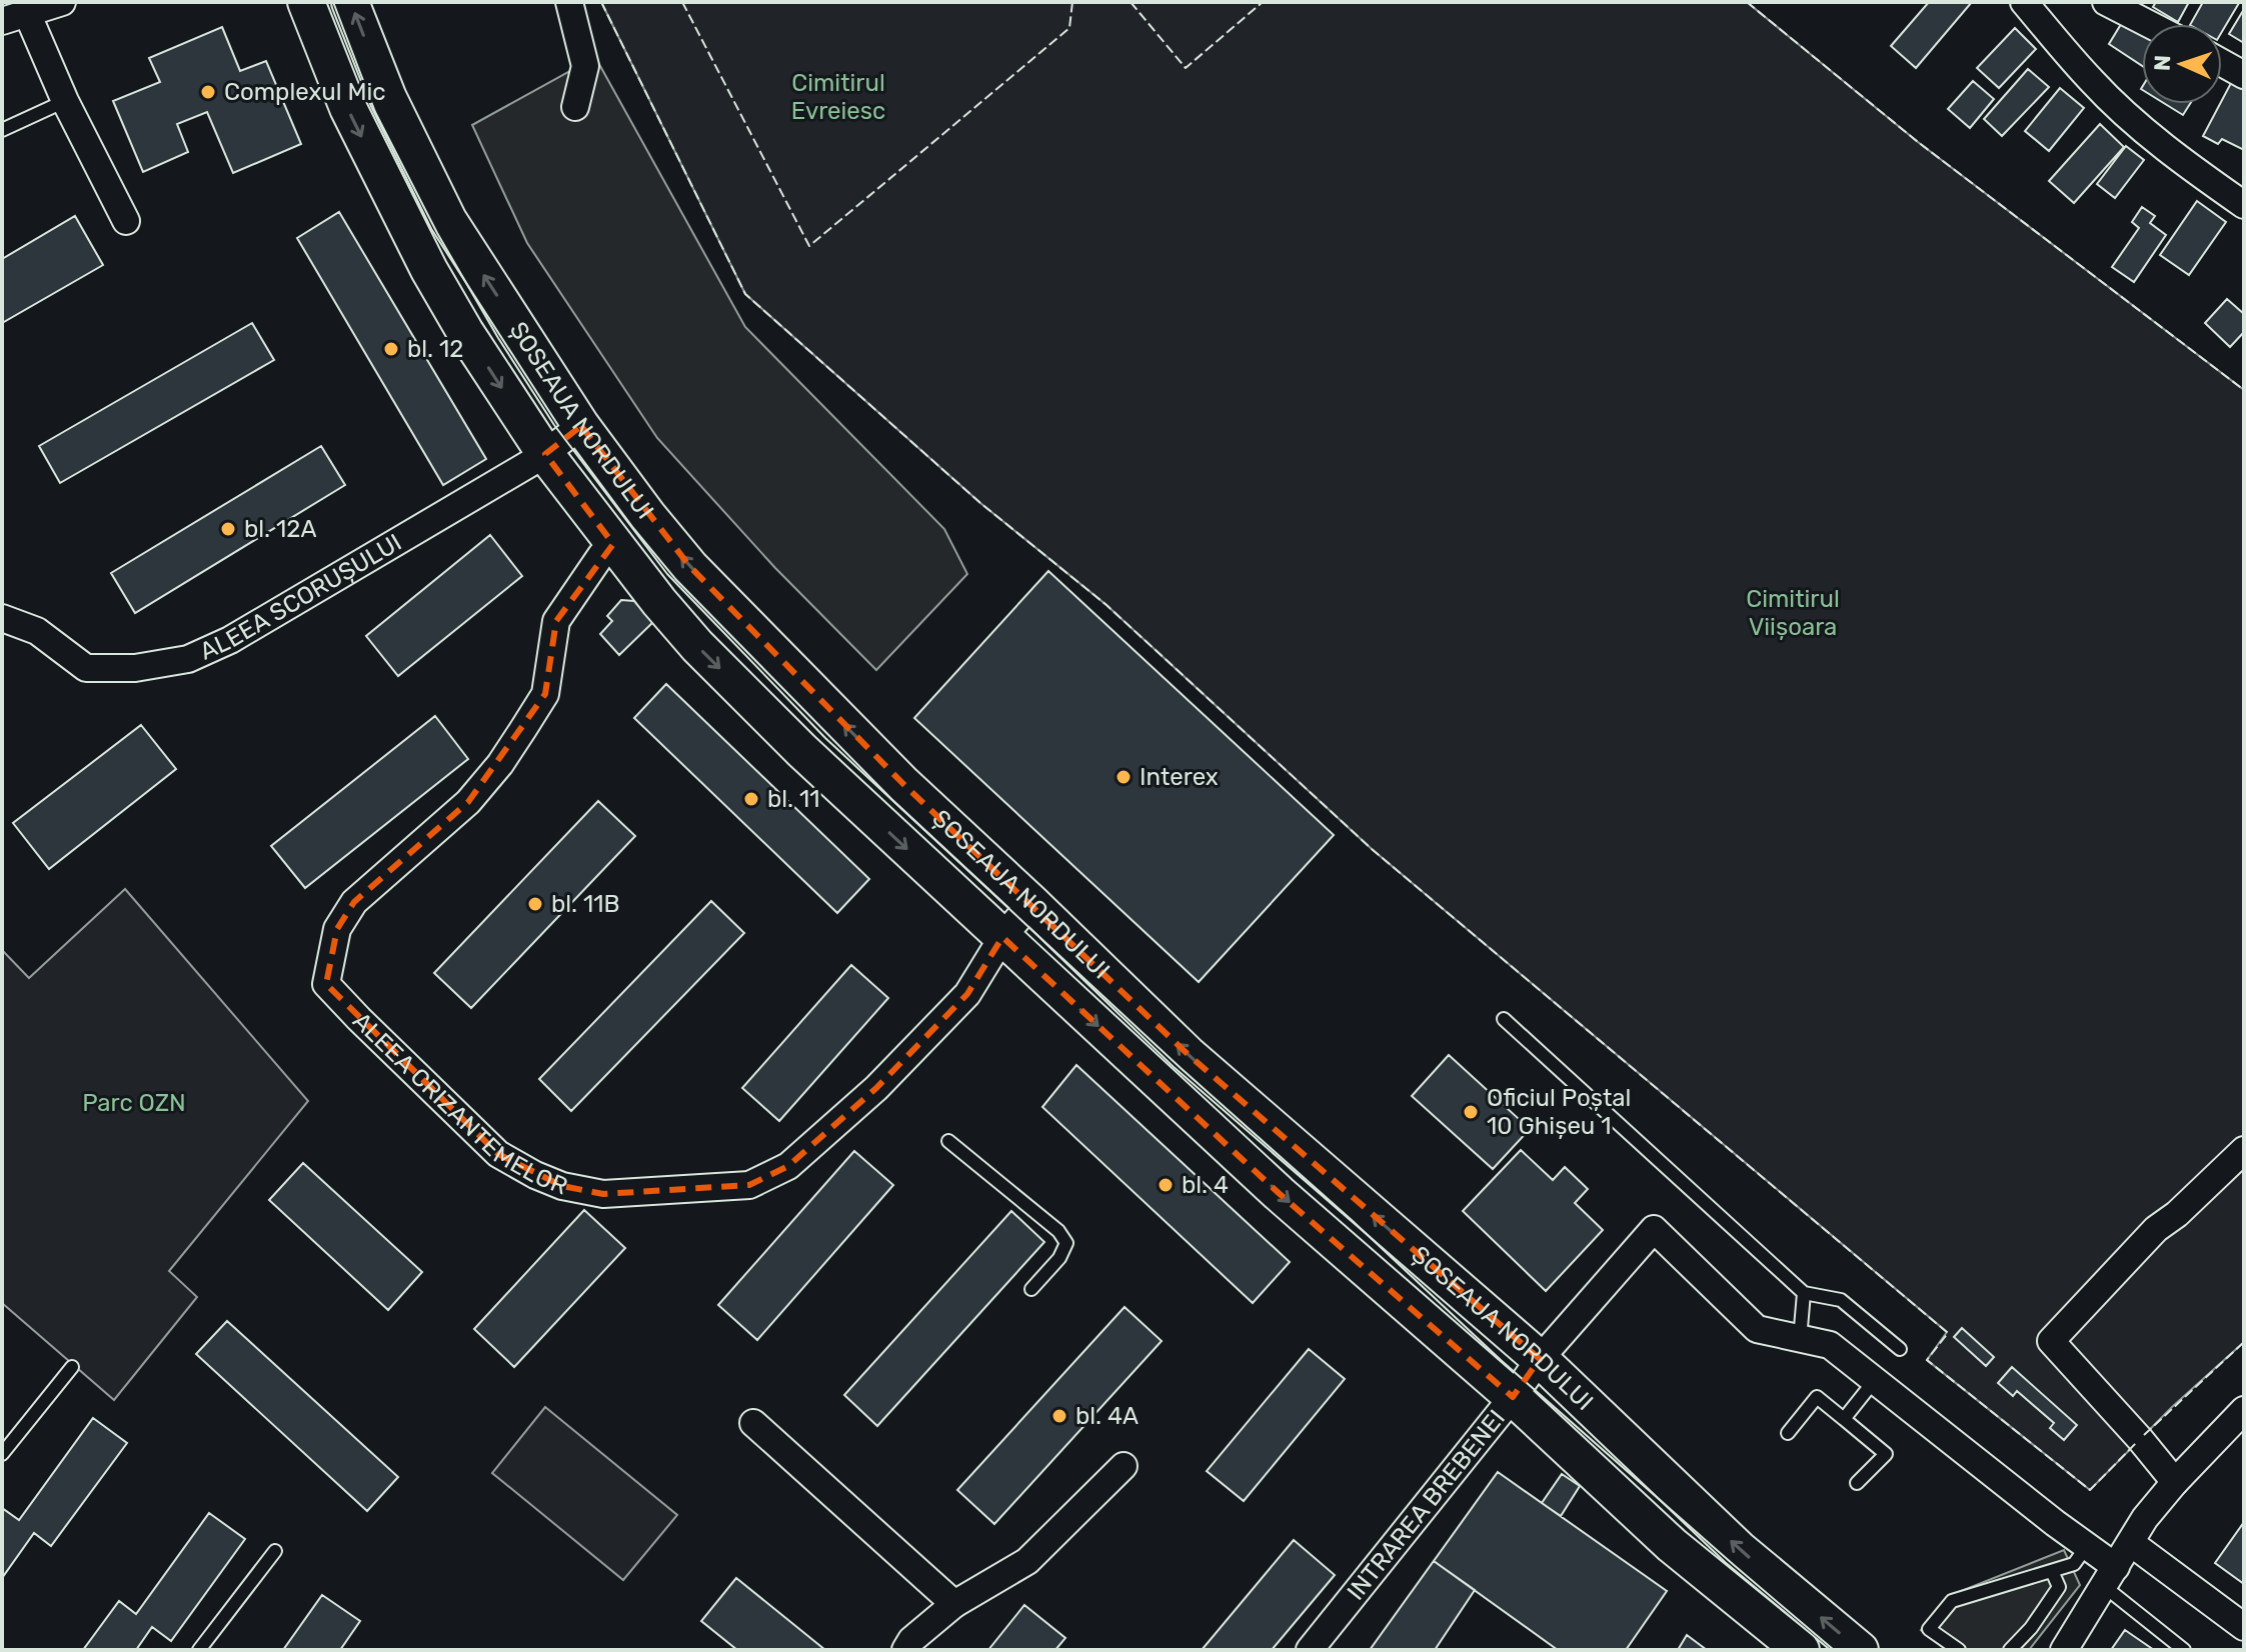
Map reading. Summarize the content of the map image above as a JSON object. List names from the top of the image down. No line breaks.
{"streets":{"main road":["ȘOSEAUA NORDULUI"],"street":["ALEEA SCORUȘULUI","ALEEA CRIZANTEMELOR","INTRAREA BREBENEI"]},"crossings":[["ȘOSEAUA NORDULUI","ALEEA SCORUȘULUI"],["ȘOSEAUA NORDULUI","ALEEA CRIZANTEMELOR"],["ȘOSEAUA NORDULUI","INTRAREA BREBENEI"]],"parks":["Cimitirul Evreiesc","Cimitirul Viișoara","Parc OZN"],"places":["Complexul Mic","bl. 12","bl. 12A","Interex","bl. 11","bl. 11B","Oficiul Poștal 10 Ghișeu 1","bl. 4","bl. 4A"],"north":"left"}
